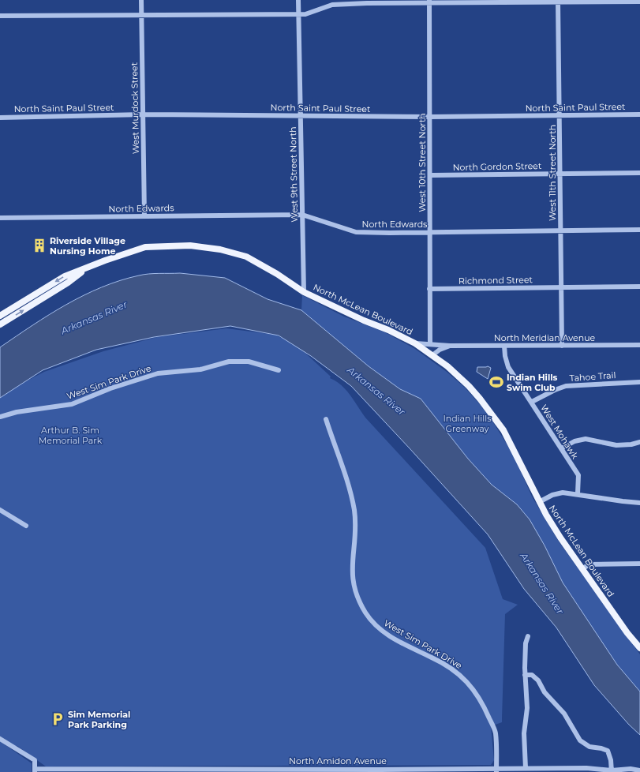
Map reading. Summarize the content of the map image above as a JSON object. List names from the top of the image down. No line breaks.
{"streets":{"main road":["North McLean Boulevard"],"street":["North Saint Paul Street","West Murdock Street","West 10th Street North","North Gordon Street","West 11th Street North","West 9th Street North","North Edwards","Richmond Street","North Meridian Avenue","Tahoe Trail","West Sim Park Drive","West Mohawk","North Amidon Avenue"]},"crossings":[["North Saint Paul Street","West Murdock Street"],["North Saint Paul Street","West 10th Street North"],["North Saint Paul Street","West 11th Street North"],["North Saint Paul Street","West 9th Street North"],["West Murdock Street","North Edwards"],["West 10th Street North","North Gordon Street"],["West 10th Street North","North Edwards"],["West 10th Street North","Richmond Street"],["West 10th Street North","North Meridian Avenue"],["North Gordon Street","West 11th Street North"],["West 11th Street North","North Edwards"],["West 11th Street North","Richmond Street"],["West 11th Street North","North Meridian Avenue"],["West 9th Street North","North Edwards"],["West 9th Street North","North McLean Boulevard"],["North McLean Boulevard","North Meridian Avenue"],["North Meridian Avenue","West Mohawk"],["Tahoe Trail","West Mohawk"],["West Sim Park Drive","North Amidon Avenue"]],"water":["Arkansas River"],"parks":["Indian Hills Greenway","Arthur B. Sim Memorial Park"],"places":{"building":["Riverside Village Nursing Home"],"sports":["Indian Hills Swim Club"],"parking":["Sim Memorial Park Parking"]}}
